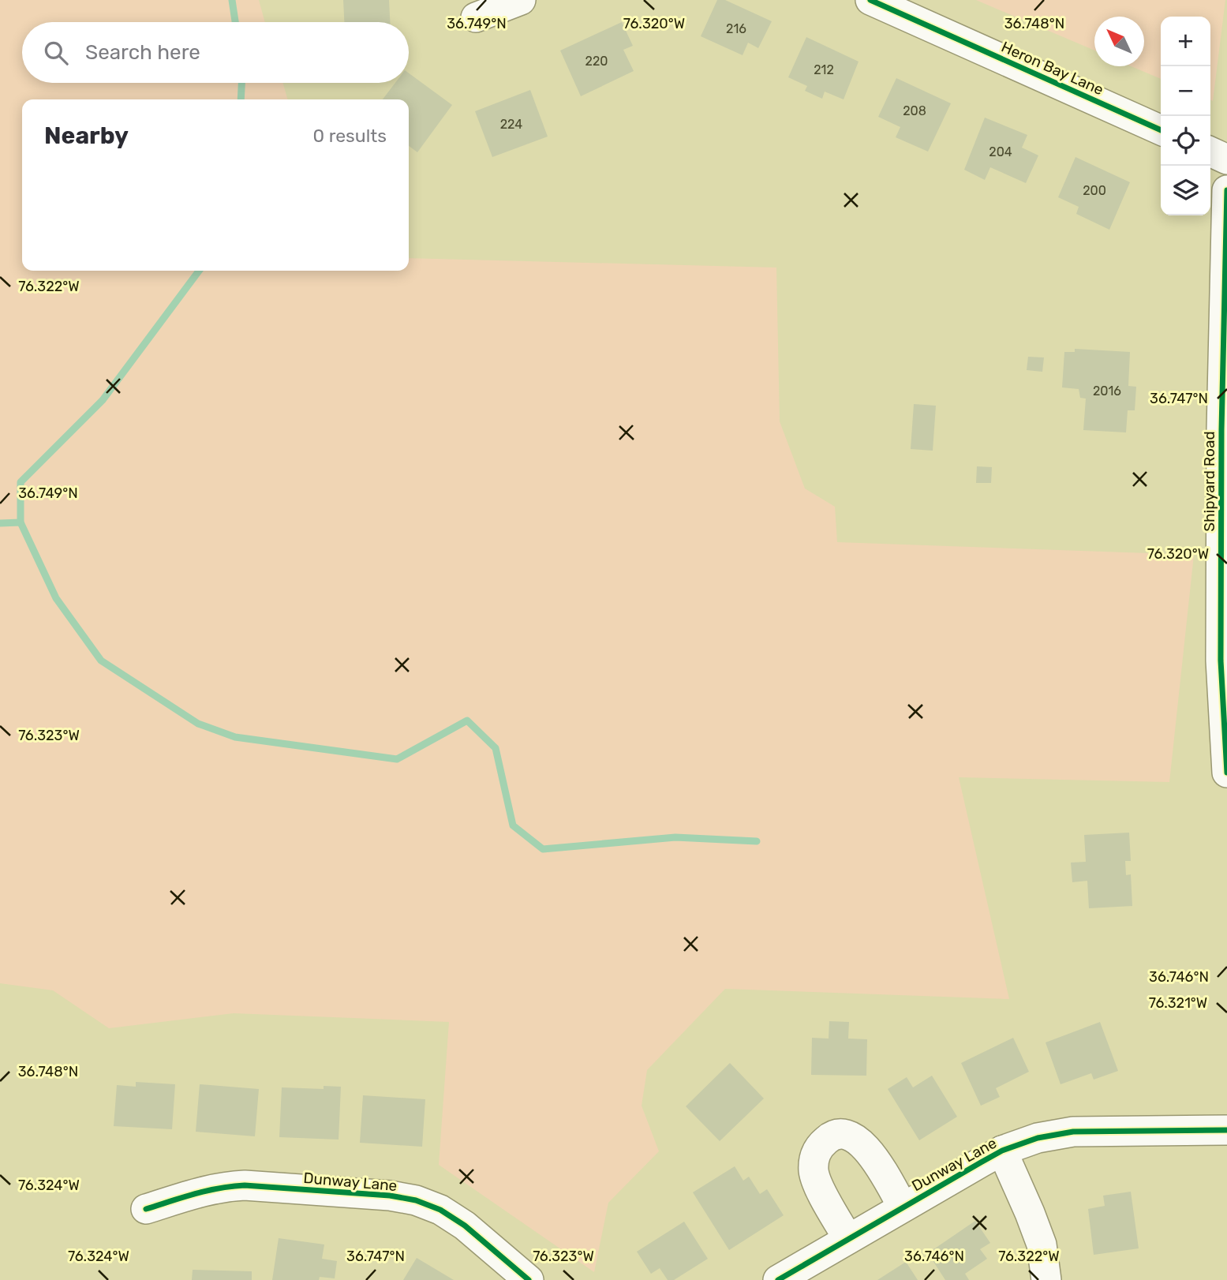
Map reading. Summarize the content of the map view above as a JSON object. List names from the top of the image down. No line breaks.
{"streets":{"street":["Heron Bay Lane","Shipyard Road","Dunway Lane"]},"house_numbers":["216","220","212","208","224","204","200","2016"],"north":"top left","page":{"map_buttons":["+","−"],"search":"Search here","heading":["Nearby","0 results"]},"coordinates":["76.320°W","36.749°N","36.748°N","76.322°W","36.747°N","76.323°W","36.746°N","76.321°W","76.324°W"]}
